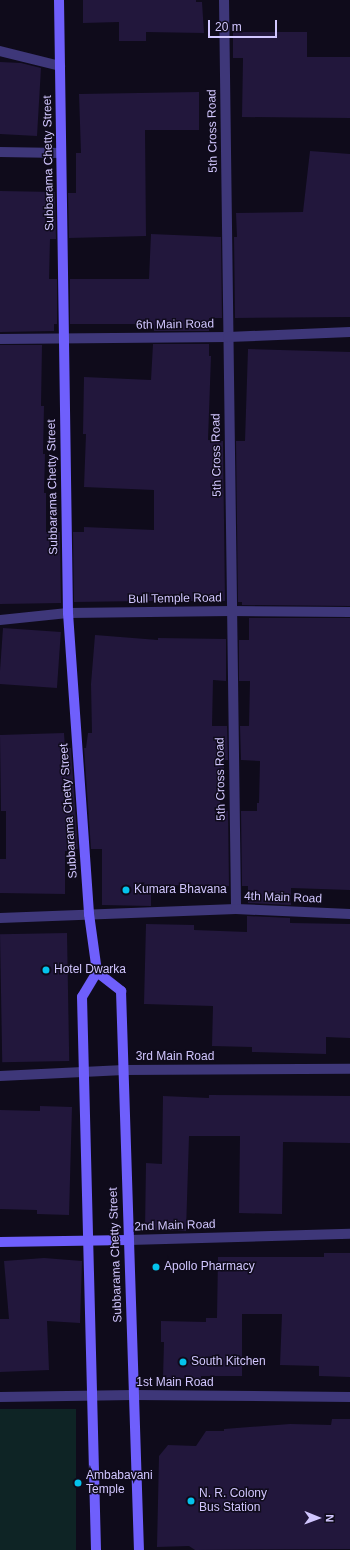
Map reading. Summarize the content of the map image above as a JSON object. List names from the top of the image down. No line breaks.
{"streets":{"main road":["Subbarama Chetty Street","2nd Main Road"],"street":["5th Cross Road","6th Main Road","Bull Temple Road","4th Main Road","3rd Main Road","1st Main Road"]},"crossings":[["5th Cross Road","6th Main Road"],["5th Cross Road","Bull Temple Road"],["5th Cross Road","4th Main Road"],["Subbarama Chetty Street","6th Main Road"],["Subbarama Chetty Street","Bull Temple Road"],["Subbarama Chetty Street","4th Main Road"],["Subbarama Chetty Street","3rd Main Road"],["Subbarama Chetty Street","2nd Main Road"],["Subbarama Chetty Street","1st Main Road"]],"places":["Kumara Bhavana","Hotel Dwarka","Apollo Pharmacy","South Kitchen","Ambabavani Temple","N. R. Colony Bus Station"],"scale_bar":"20 m","north":"right"}
